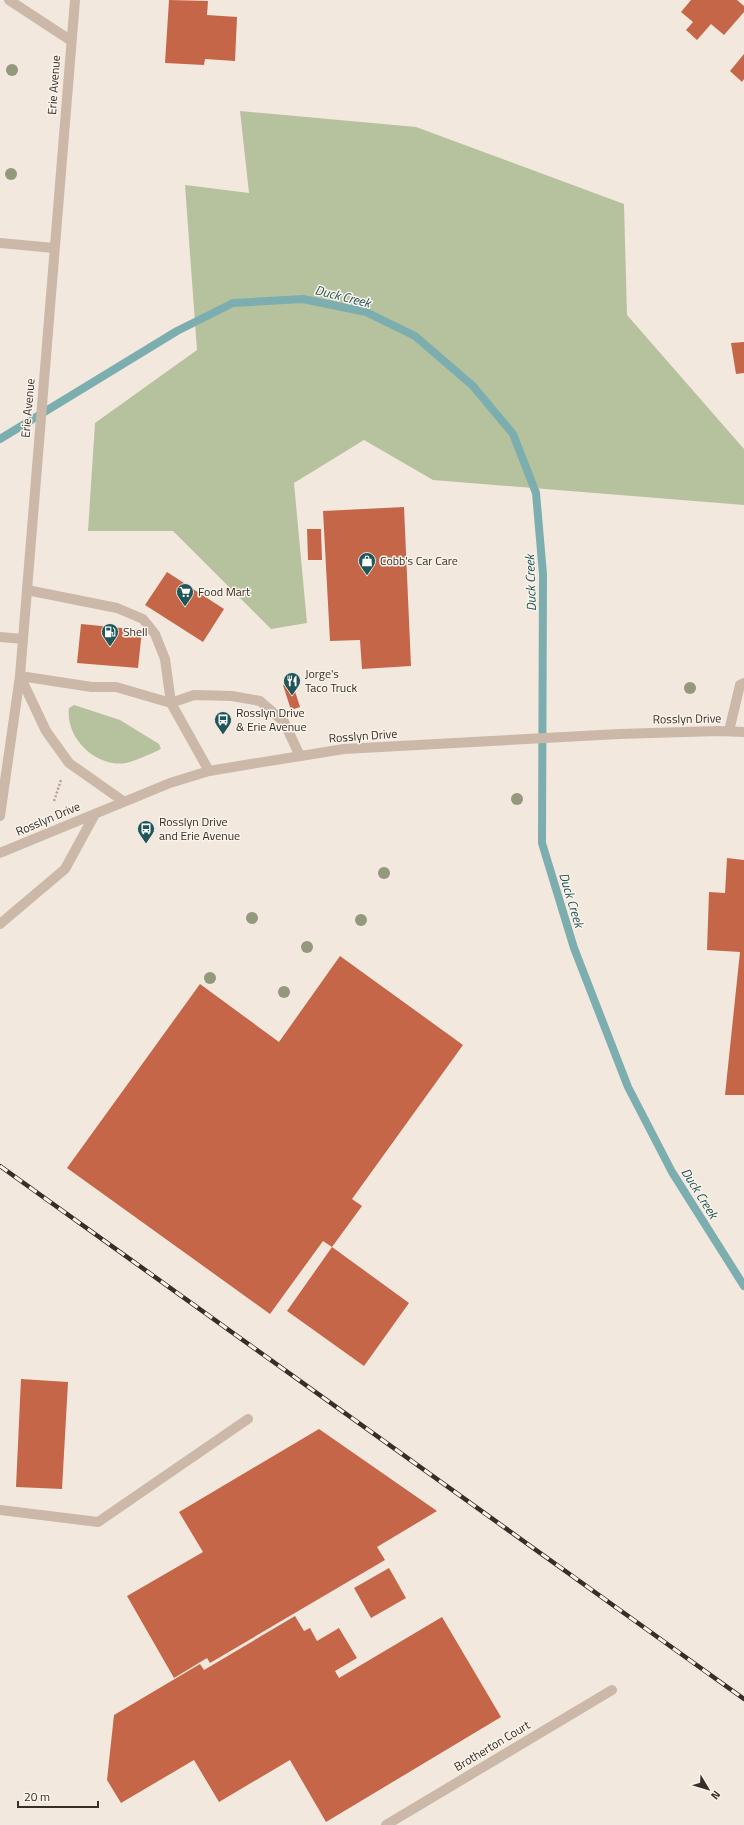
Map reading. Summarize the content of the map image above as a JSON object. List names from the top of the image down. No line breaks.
{"streets":{"street":["Erie Avenue","Rosslyn Drive","Brotherton Court"]},"water":["Duck Creek"],"places":{"shop":["Cobb's Car Care"],"supermarket":["Food Mart"],"fuel station":["Shell"],"restaurant":["Jorge's Taco Truck"],"bus stop":["Rosslyn Drive & Erie Avenue","Rosslyn Drive and Erie Avenue"]},"scale_bar":"20 m","north":"bottom right"}
